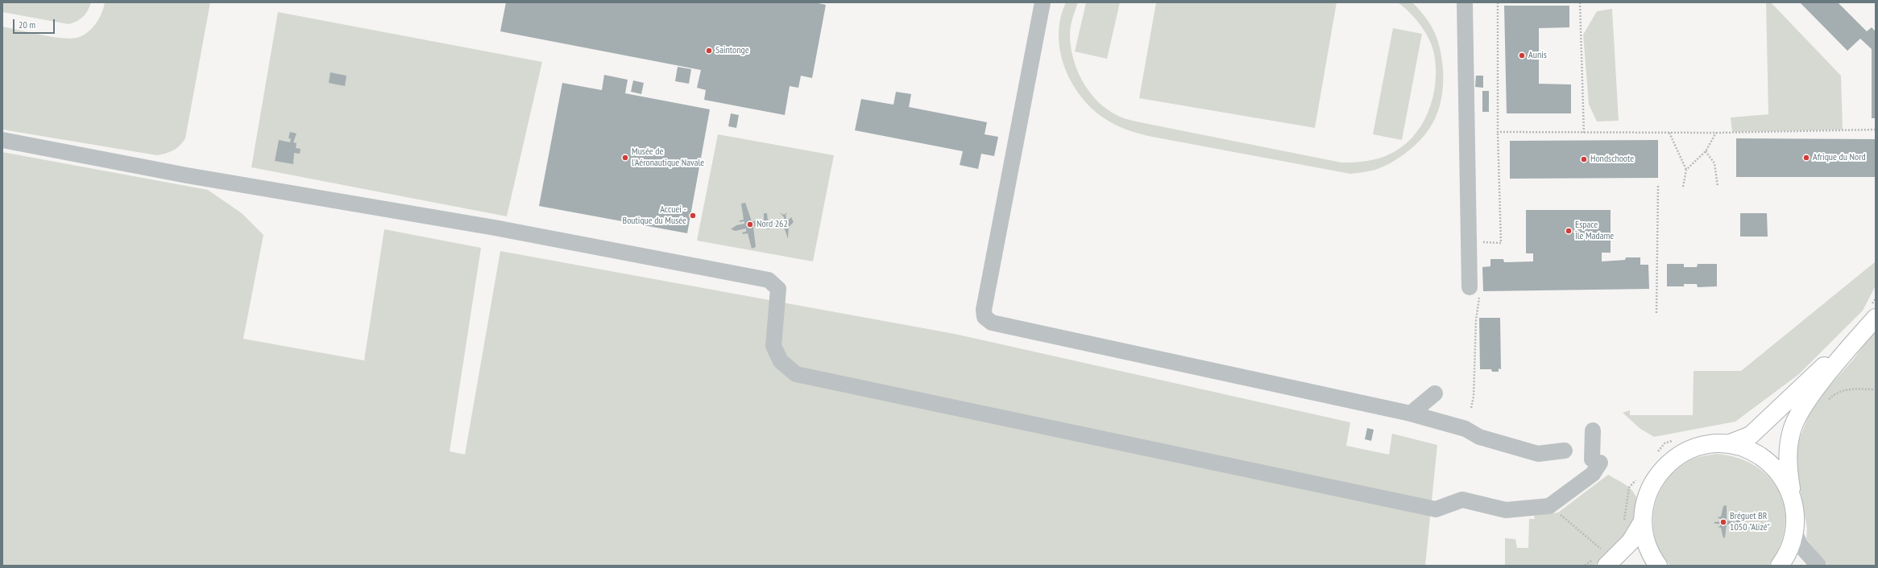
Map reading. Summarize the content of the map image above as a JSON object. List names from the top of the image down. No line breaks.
{"places":["Saintonge","Aunis","Musée de l'Aéronautique Navale","Afrique du Nord","Hondschoote","Accuei - Boutique du Musée","Nord 262","Espace Île Madame","Bréguet BR 1050 \"Alizé\""],"scale_bar":"20 m"}
